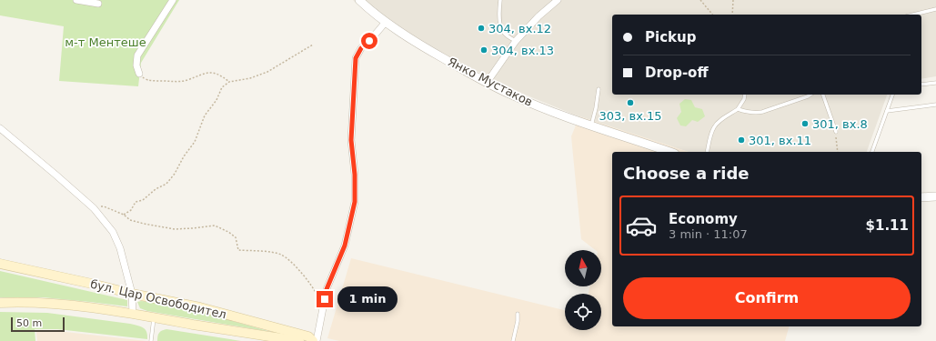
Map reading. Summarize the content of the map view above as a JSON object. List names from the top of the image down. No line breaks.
{"streets":{"main road":["бул. Цар Освободител"],"street":["Янко Мустаков"]},"parks":["м-т Ментeше"],"places":["304, вх.12","304, вх.13","303, вх.15","301, вх.8","301, вх.11"],"scale_bar":"50 m","north":"top","page":{"banner":["Pickup","Drop-off"],"heading":"Choose a ride","list":[{"name":"Economy","note":"3 min · 11:07","value":"$1.11"}],"buttons":"Confirm","bubble":"1 min","scale":"50 m"}}
